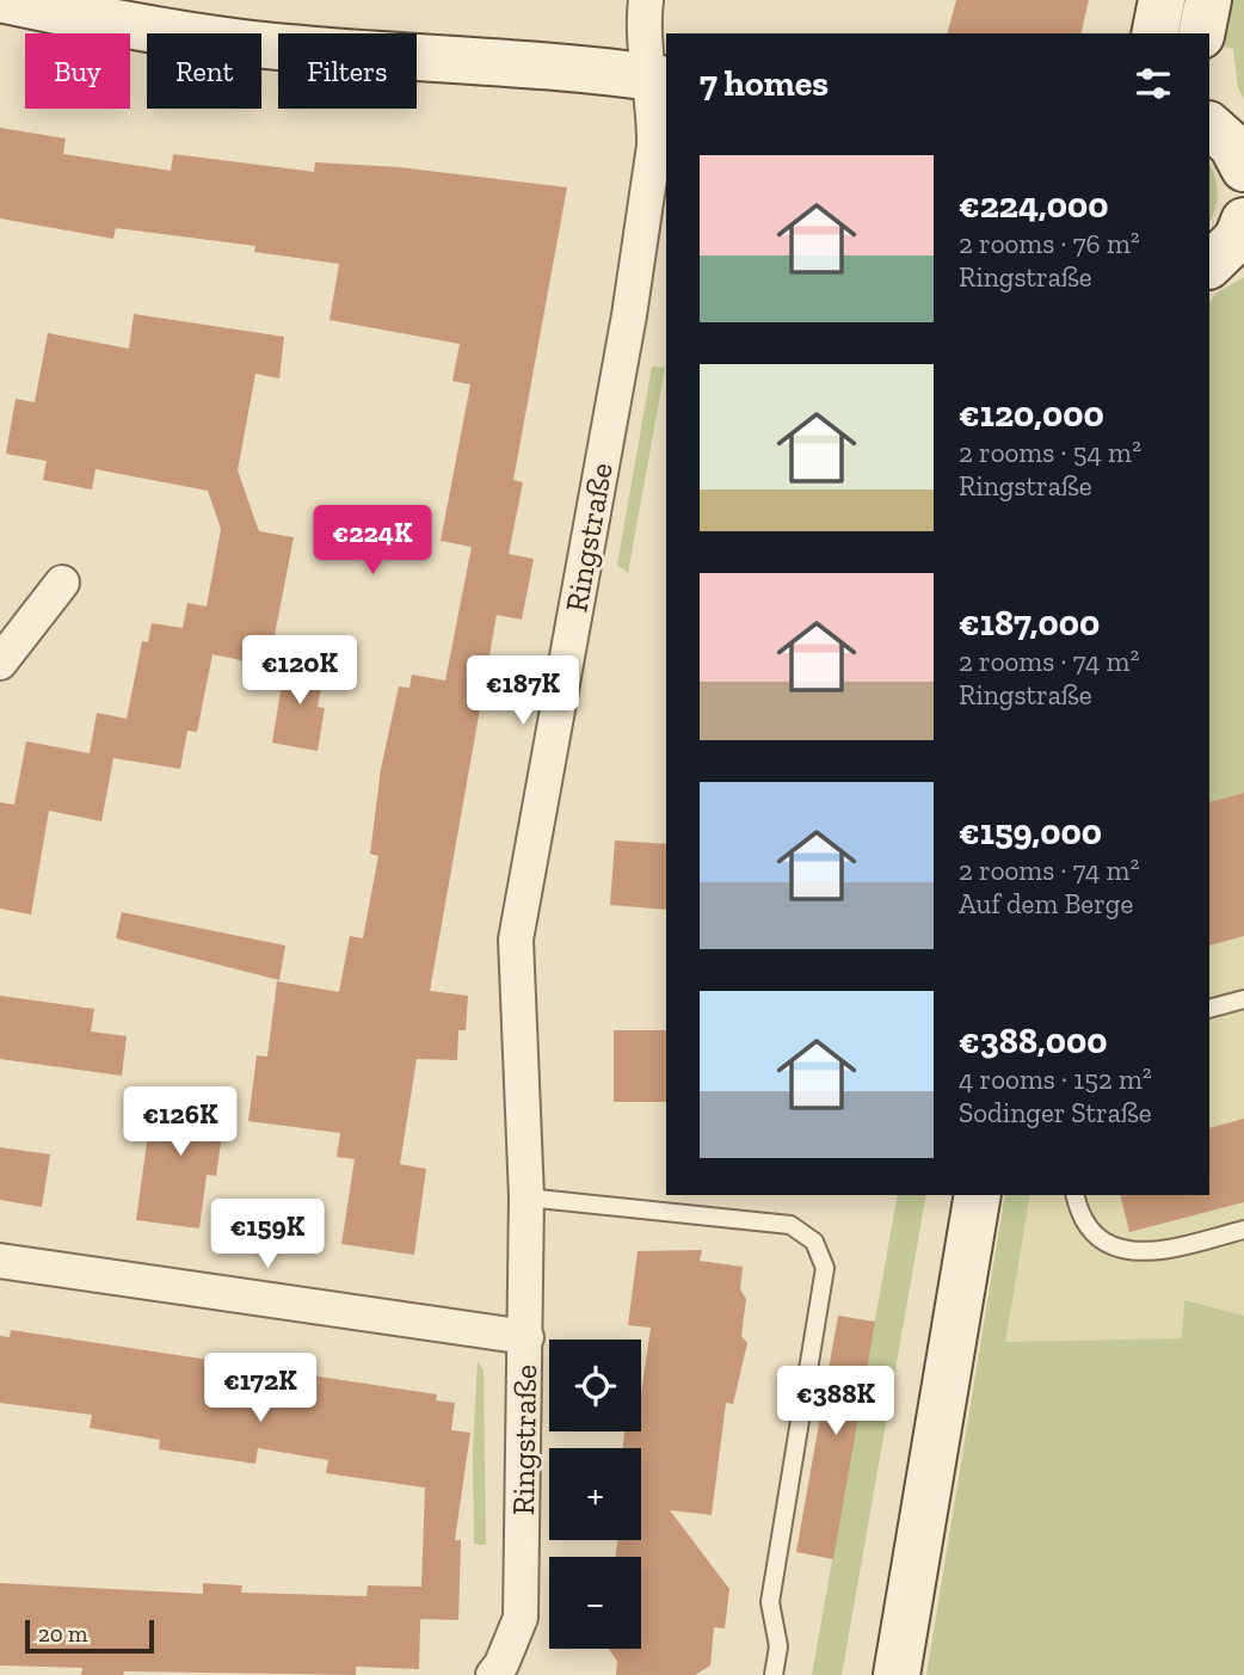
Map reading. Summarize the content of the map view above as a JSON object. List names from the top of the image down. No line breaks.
{"streets":{"street":["Ringstraße"]},"scale_bar":"20 m","page":{"chip":["Buy","Rent","Filters"],"heading":"7 homes","list":[{"name":"€224,000","note":"2 rooms · 76 m² · Ringstraße"},{"name":"€120,000","note":"2 rooms · 54 m² · Ringstraße"},{"name":"€187,000","note":"2 rooms · 74 m² · Ringstraße"},{"name":"€159,000","note":"2 rooms · 74 m² · Auf dem Berge"},{"name":"€388,000","note":"4 rooms · 152 m² · Sodinger Straße"}],"price":["€224K","€120K","€187K","€126K","€159K","€172K","€388K"],"map_buttons":["+","−"],"scale":"20 m"}}
